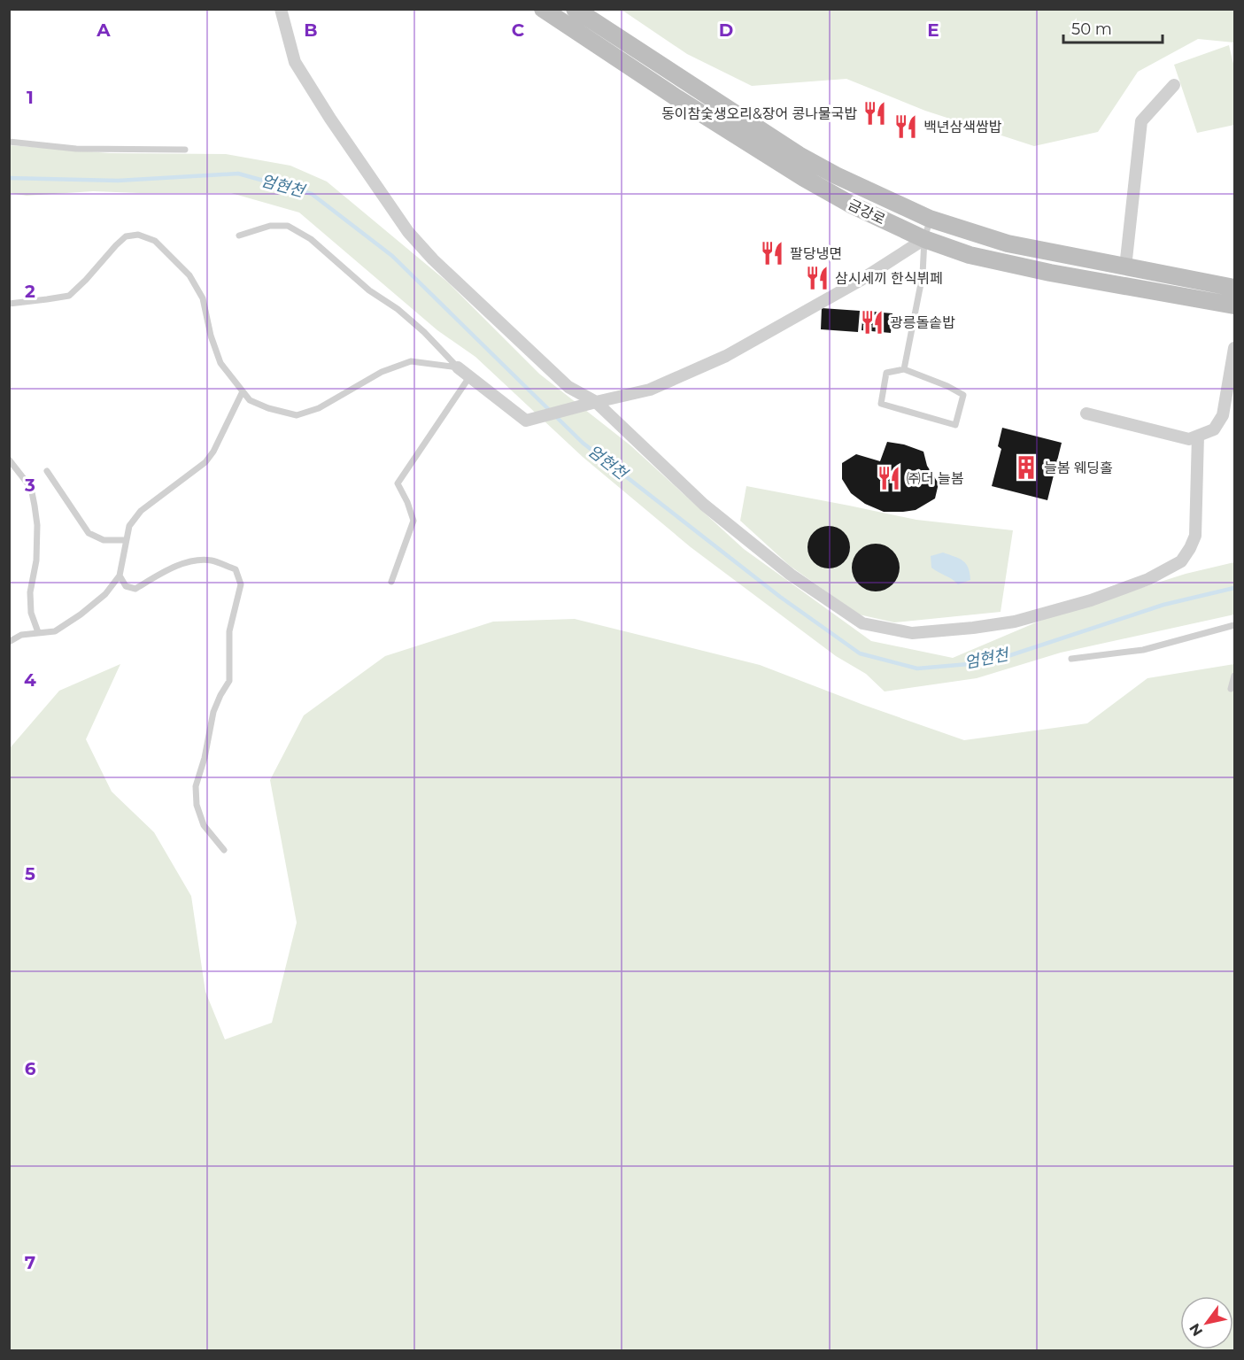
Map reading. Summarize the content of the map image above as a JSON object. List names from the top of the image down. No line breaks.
{"streets":{"main road":["금강로"]},"water":["엄현천"],"places":{"restaurant":["동이참숯생오리&장어 콩나물국밥","백년삼색쌈밥","팔당냉면","삼시세끼 한식뷔페","광릉돌솥밥","㈜더 늘봄"],"building":["늘봄 웨딩홀"]},"scale_bar":"50 m","north":"bottom left","grid":{"columns":["A","B","C","D","E"],"rows":["1","2","3","4","5","6","7"]}}
